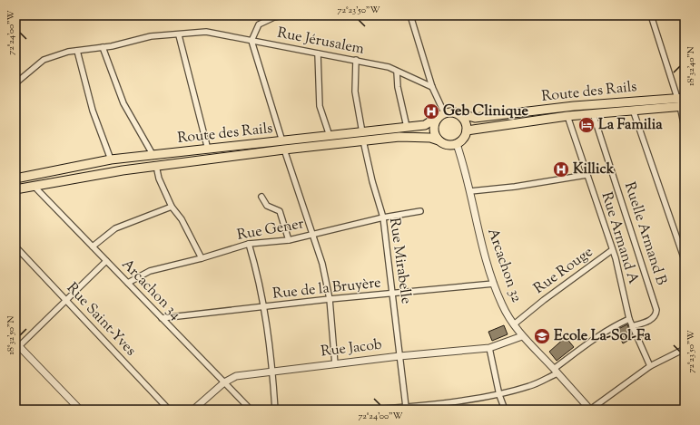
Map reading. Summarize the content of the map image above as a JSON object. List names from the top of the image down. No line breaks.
{"streets":{"main road":["Route des Rails"],"street":["Rue Jérusalem","Rue Gener","Ruelle Armand B","Rue Armand A","Rue Mirabelle","Arcachon 32","Rue Rouge","Rue de la Bruyère","Arcachon 34","Rue Saint-Yves","Rue Jacob"]},"crossings":[["Rue Jérusalem","Rue Mirabelle"],["Route des Rails","Ruelle Armand B"],["Route des Rails","Rue Armand A"],["Route des Rails","Rue Mirabelle"],["Route des Rails","Arcachon 32"],["Route des Rails","Arcachon 34"],["Rue Gener","Rue Mirabelle"],["Rue Gener","Arcachon 34"],["Ruelle Armand B","Rue Armand A"],["Rue Armand A","Rue Rouge"],["Rue Mirabelle","Rue de la Bruyère"],["Rue Mirabelle","Rue Jacob"],["Arcachon 32","Rue Rouge"],["Arcachon 32","Rue de la Bruyère"],["Arcachon 32","Rue Jacob"],["Rue de la Bruyère","Arcachon 34"],["Arcachon 34","Rue Jacob"]],"places":{"hospital":["Geb Clinique","Killick"],"hotel":["La Familia"],"school or university":["Ecole La-Sol-Fa"]},"coordinates":["72°23'50\"W","72°24'00\"W","18°32'40\"N","18°32'50\"N"]}
